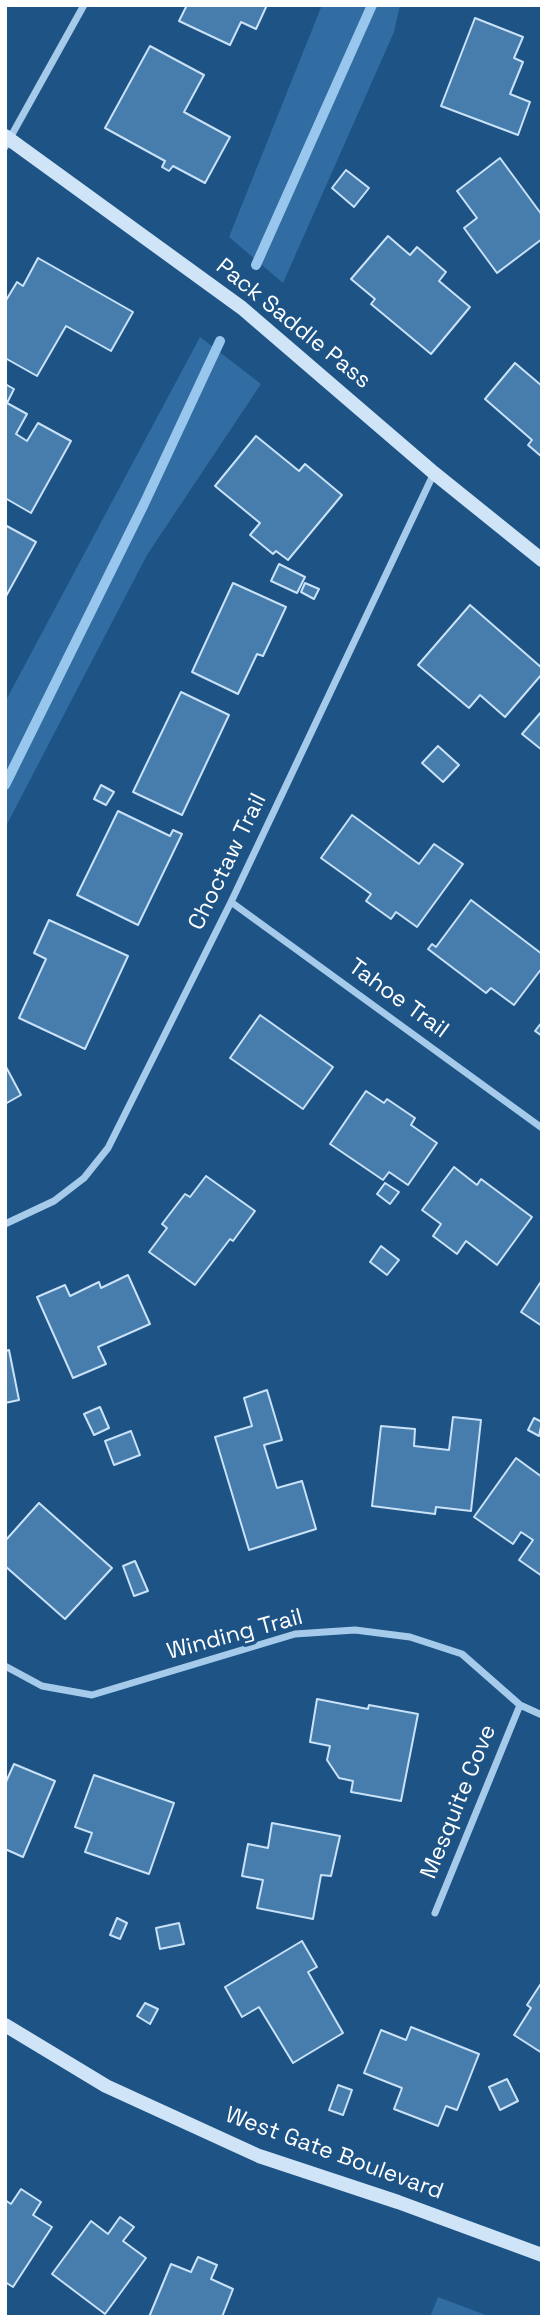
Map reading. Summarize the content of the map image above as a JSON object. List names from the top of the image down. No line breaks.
{"streets":{"street":["Pack Saddle Pass","Choctaw Trail","Tahoe Trail","Winding Trail","Mesquite Cove","West Gate Boulevard"]},"crossings":[["Pack Saddle Pass","Choctaw Trail"],["Choctaw Trail","Tahoe Trail"],["Winding Trail","Mesquite Cove"]]}
